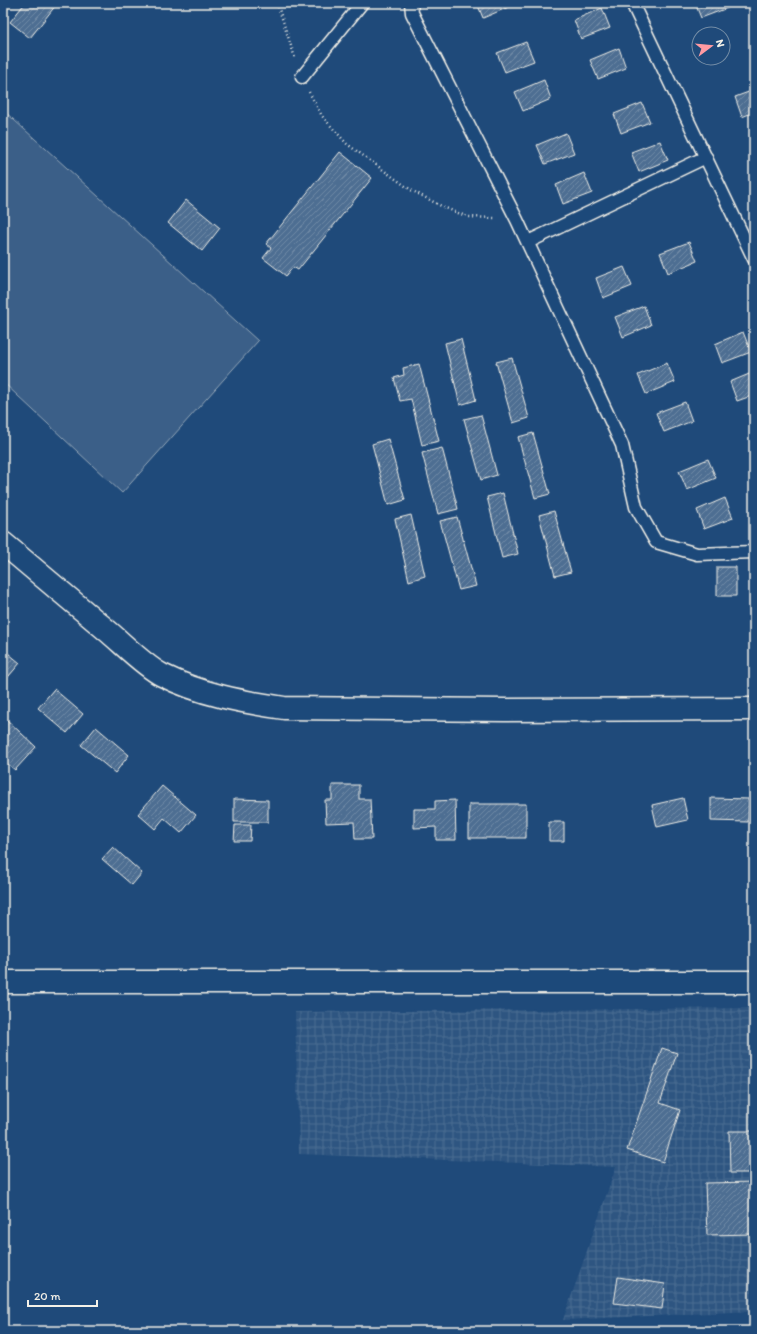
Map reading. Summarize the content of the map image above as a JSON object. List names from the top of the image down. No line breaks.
{"scale_bar":"20 m","north":"right"}
